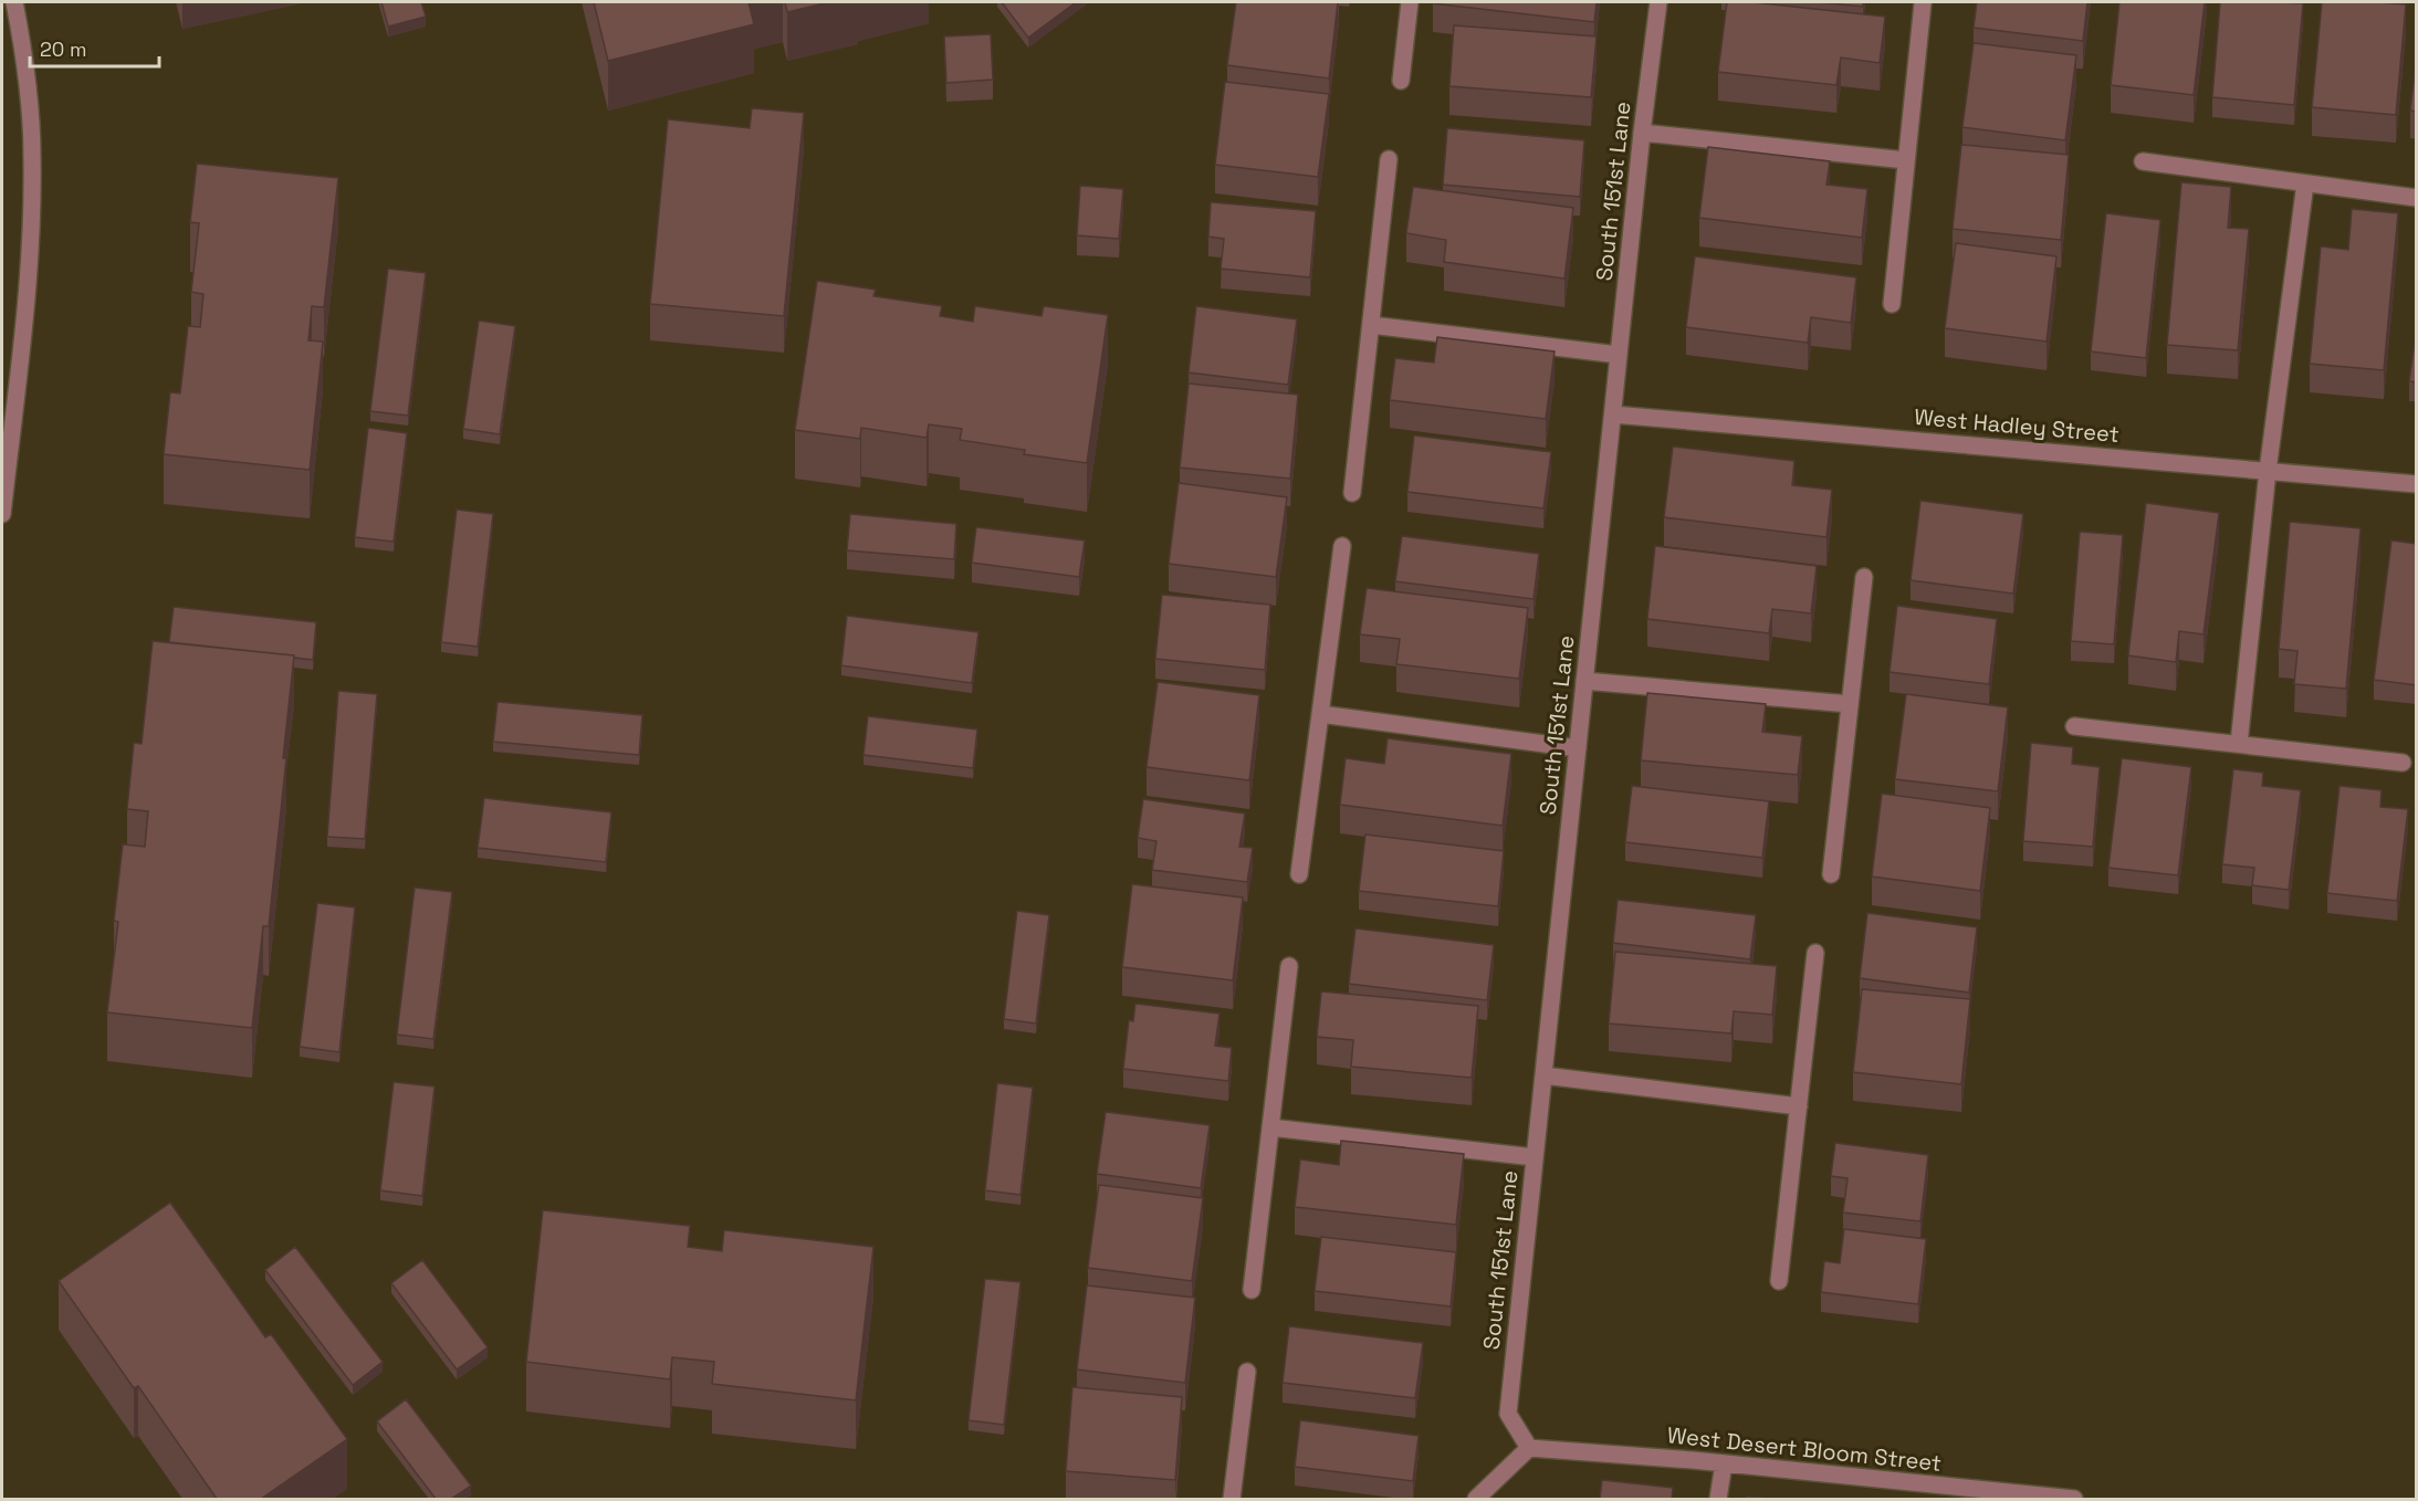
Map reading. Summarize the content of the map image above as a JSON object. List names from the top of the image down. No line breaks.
{"streets":{"street":["South 151st Lane","West Hadley Street","West Desert Bloom Street"]},"crossings":[["South 151st Lane","West Hadley Street"],["South 151st Lane","West Desert Bloom Street"]],"scale_bar":"20 m"}
